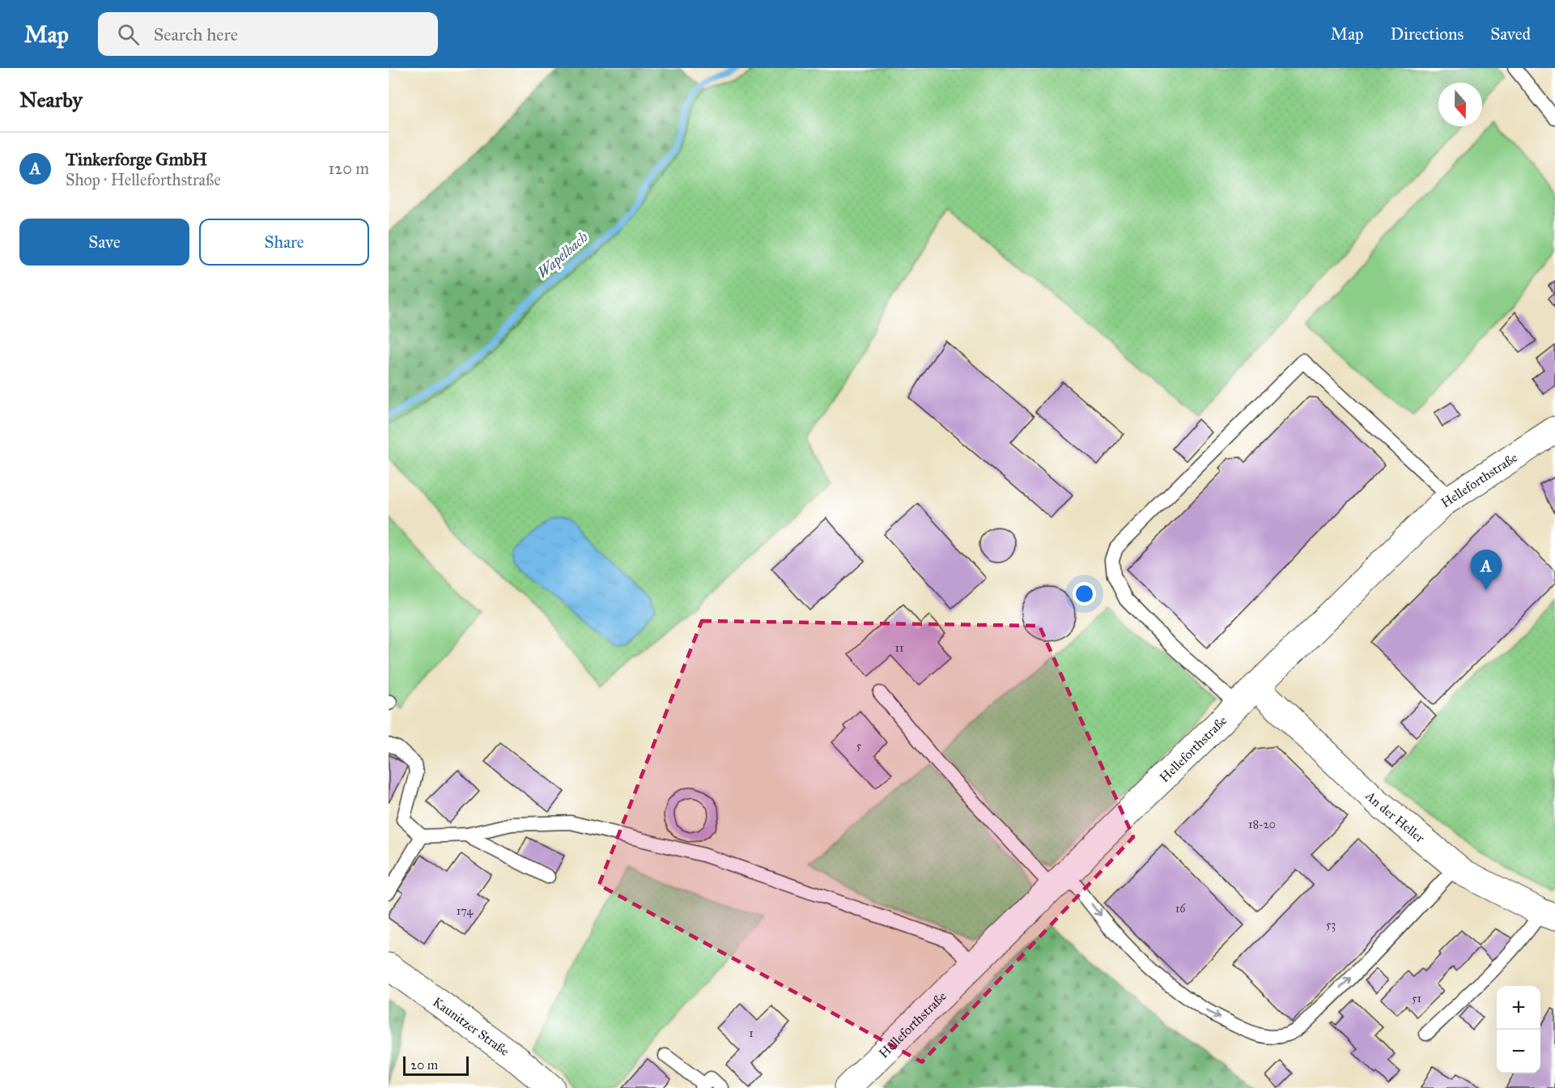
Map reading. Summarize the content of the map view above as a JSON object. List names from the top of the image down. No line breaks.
{"streets":{"street":["Helleforthstraße","An der Heller","Kaunitzer Straße"]},"crossings":[["Helleforthstraße","An der Heller"]],"water":["Wapelbach"],"house_numbers":["11","5","18-20","16","174","53","51","1"],"scale_bar":"20 m","north":"bottom","page":{"header":"Map","search":"Search here","nav":["Map","Directions","Saved"],"heading":"Nearby","list":[{"mark":"A","name":"Tinkerforge GmbH","note":"Shop · Helleforthstraße","value":"120 m"}],"buttons":["Save","Share"],"pins":"A","map_buttons":["+","−"],"scale":"20 m"}}
